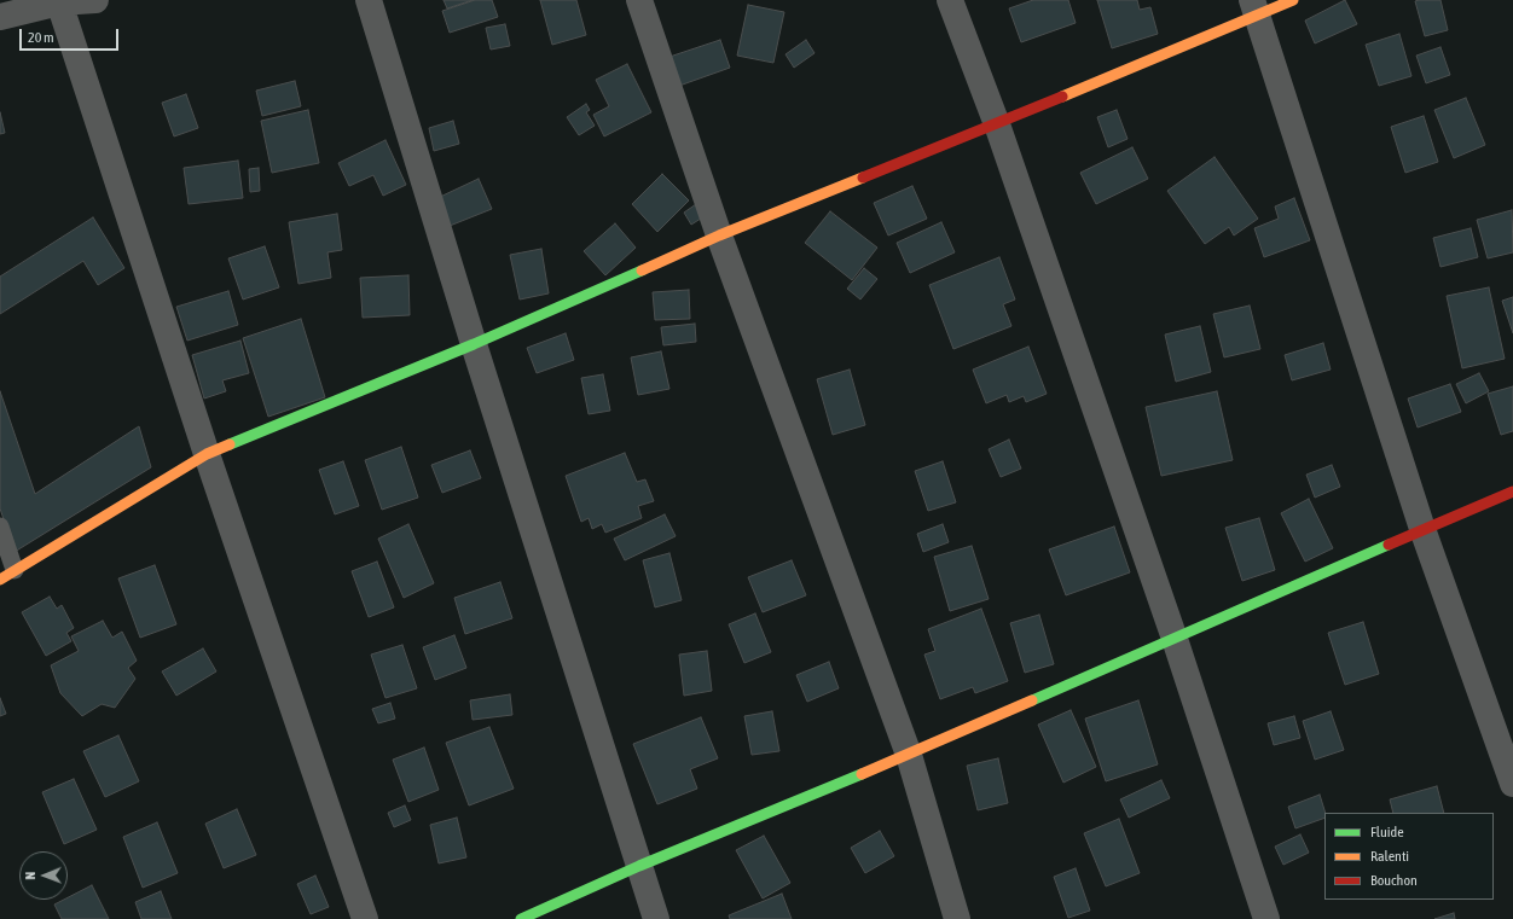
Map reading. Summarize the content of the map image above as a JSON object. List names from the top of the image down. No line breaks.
{"legend":["Fluide","Ralenti","Bouchon"],"scale_bar":"20 m","north":"left"}
